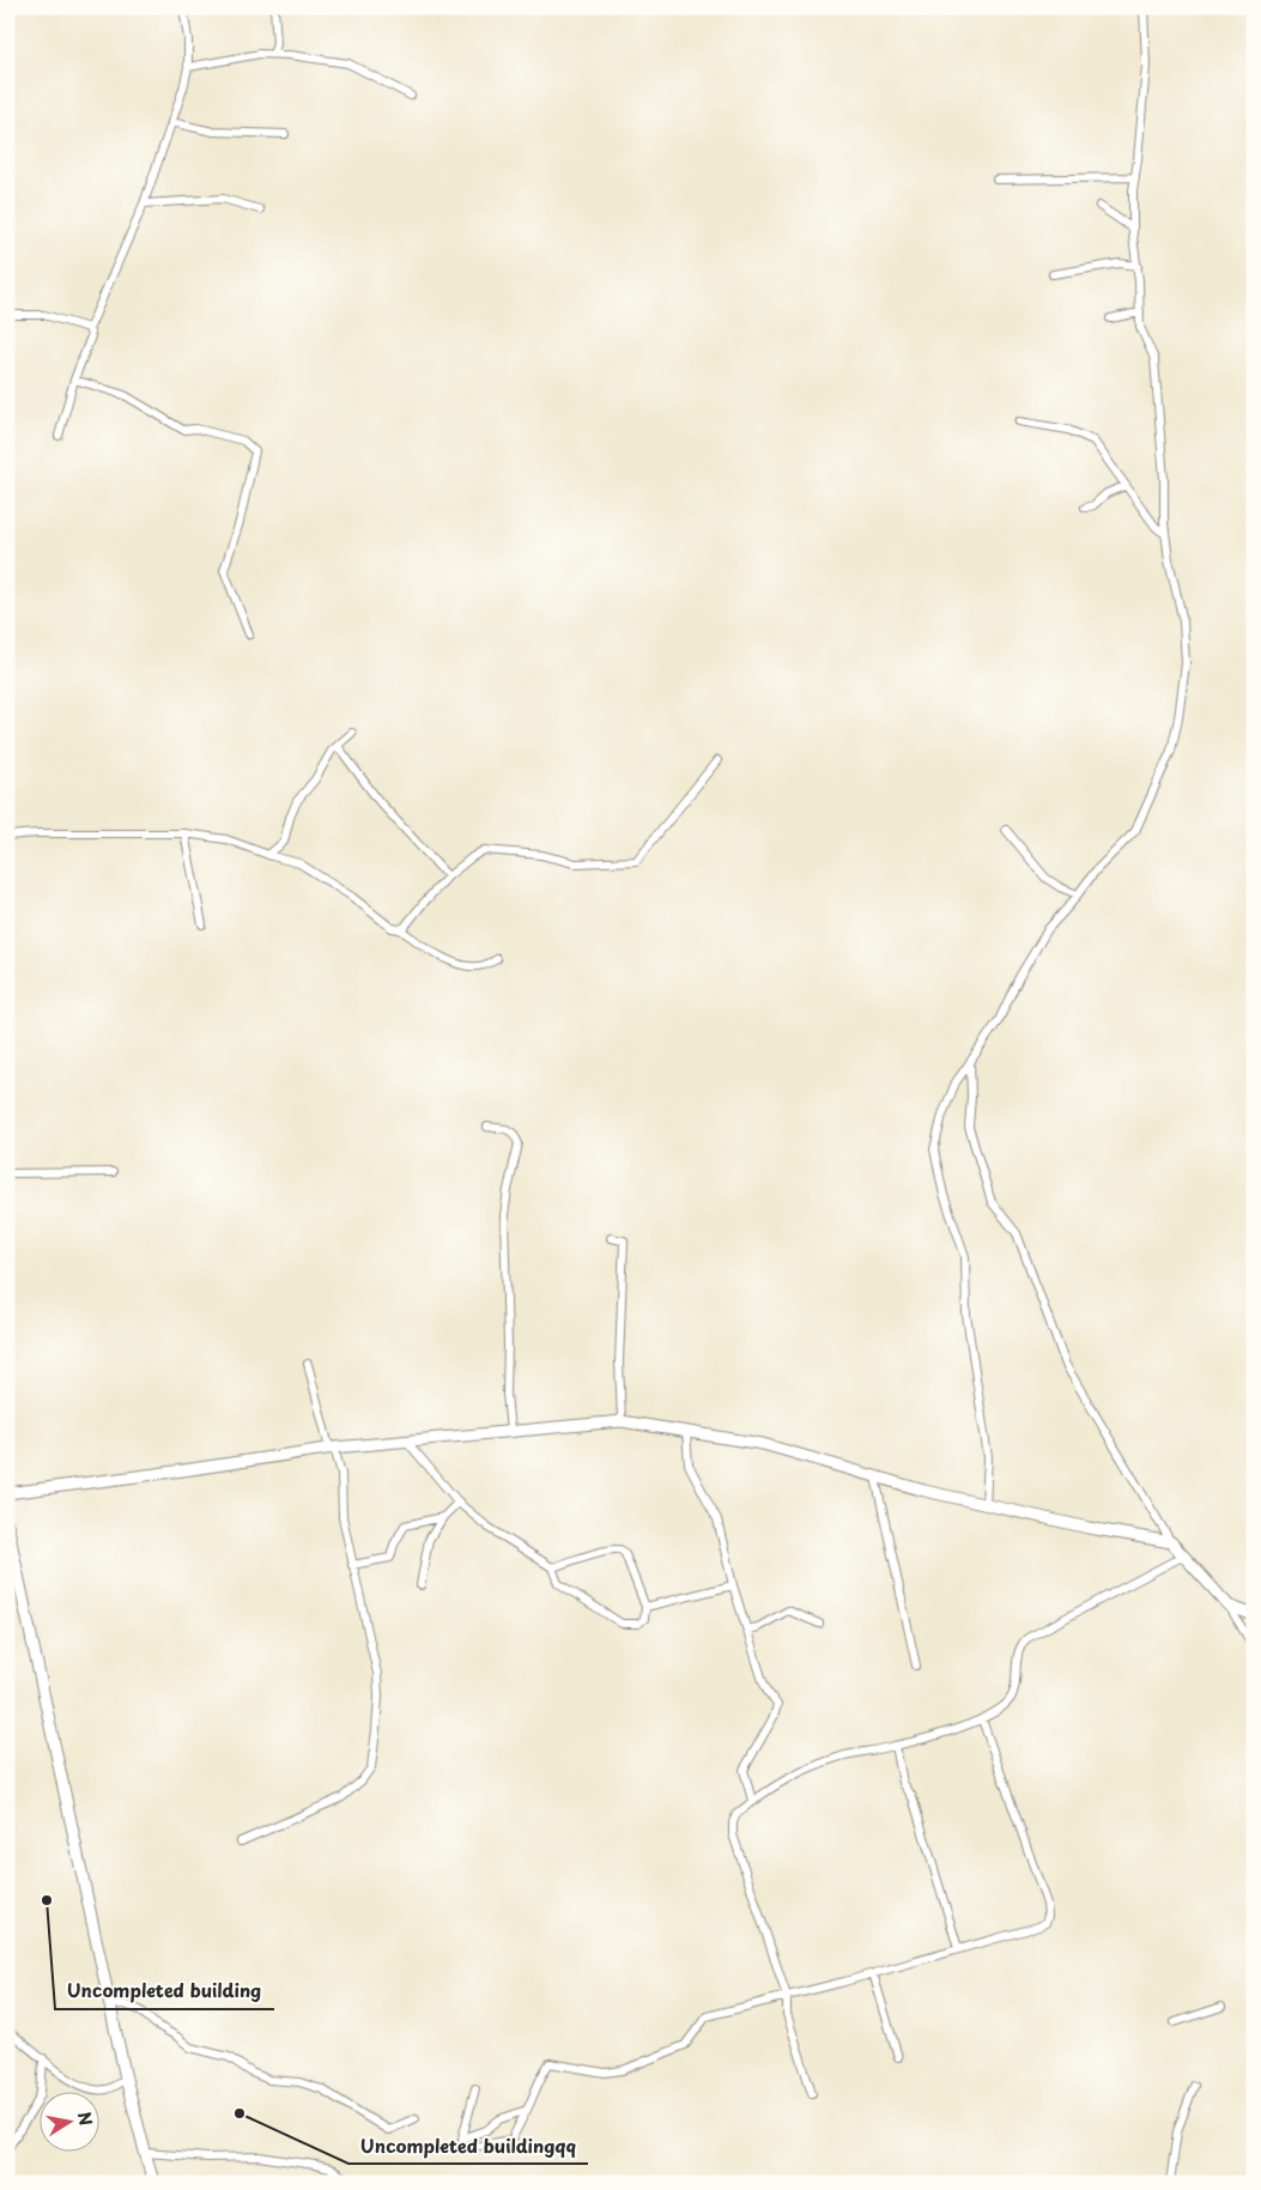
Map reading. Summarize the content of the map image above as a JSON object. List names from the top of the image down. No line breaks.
{"places":["Uncompleted building","Uncompleted buildingqq"],"north":"right"}
